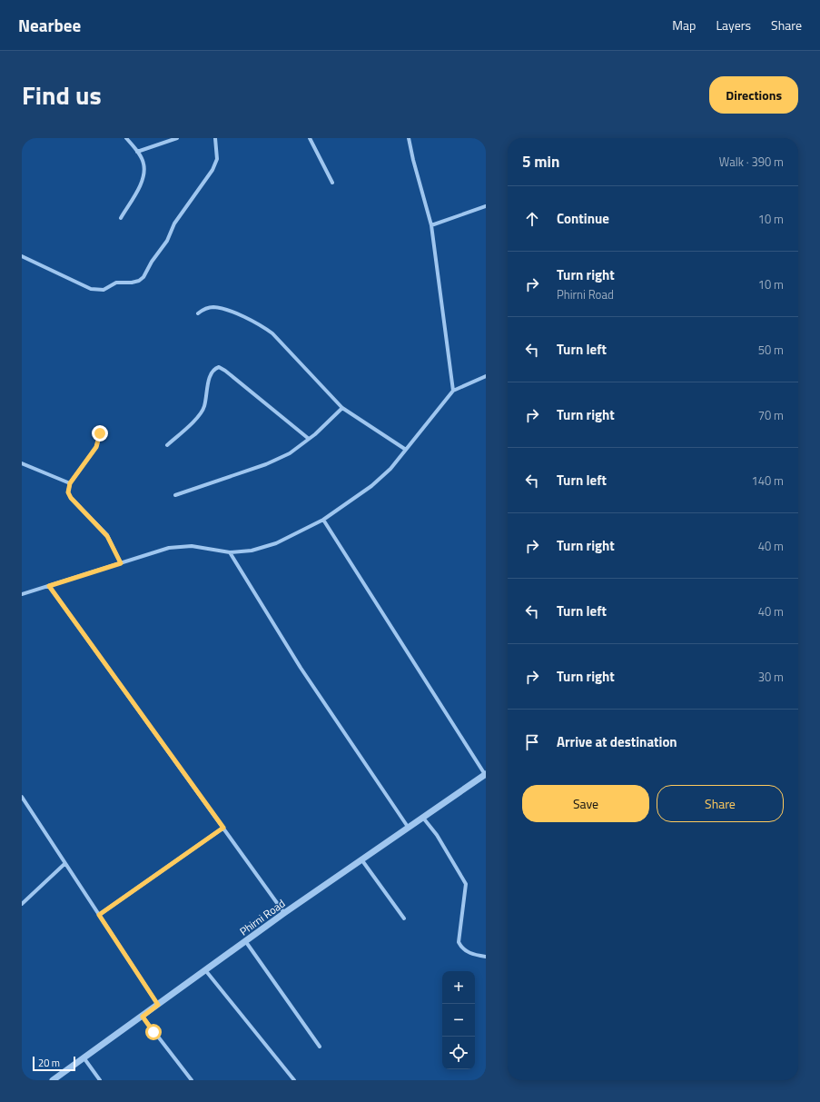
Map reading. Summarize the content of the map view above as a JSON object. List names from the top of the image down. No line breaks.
{"streets":{"street":["Phirni Road"]},"scale_bar":"20 m","page":{"header":"Nearbee","nav":["Map","Layers","Share"],"title":"Find us","buttons":["Directions",["Save","Share"]],"heading":["5 min","Walk · 390 m"],"list":[["Continue","10 m"],["Turn right","Phirni Road","10 m"],["Turn left","50 m"],["Turn right","70 m"],["Turn left","140 m"],["Turn right","40 m"],["Turn left","40 m"],["Turn right","30 m"],"Arrive at destination"],"map_buttons":["+","−"],"scale":"20 m"}}
